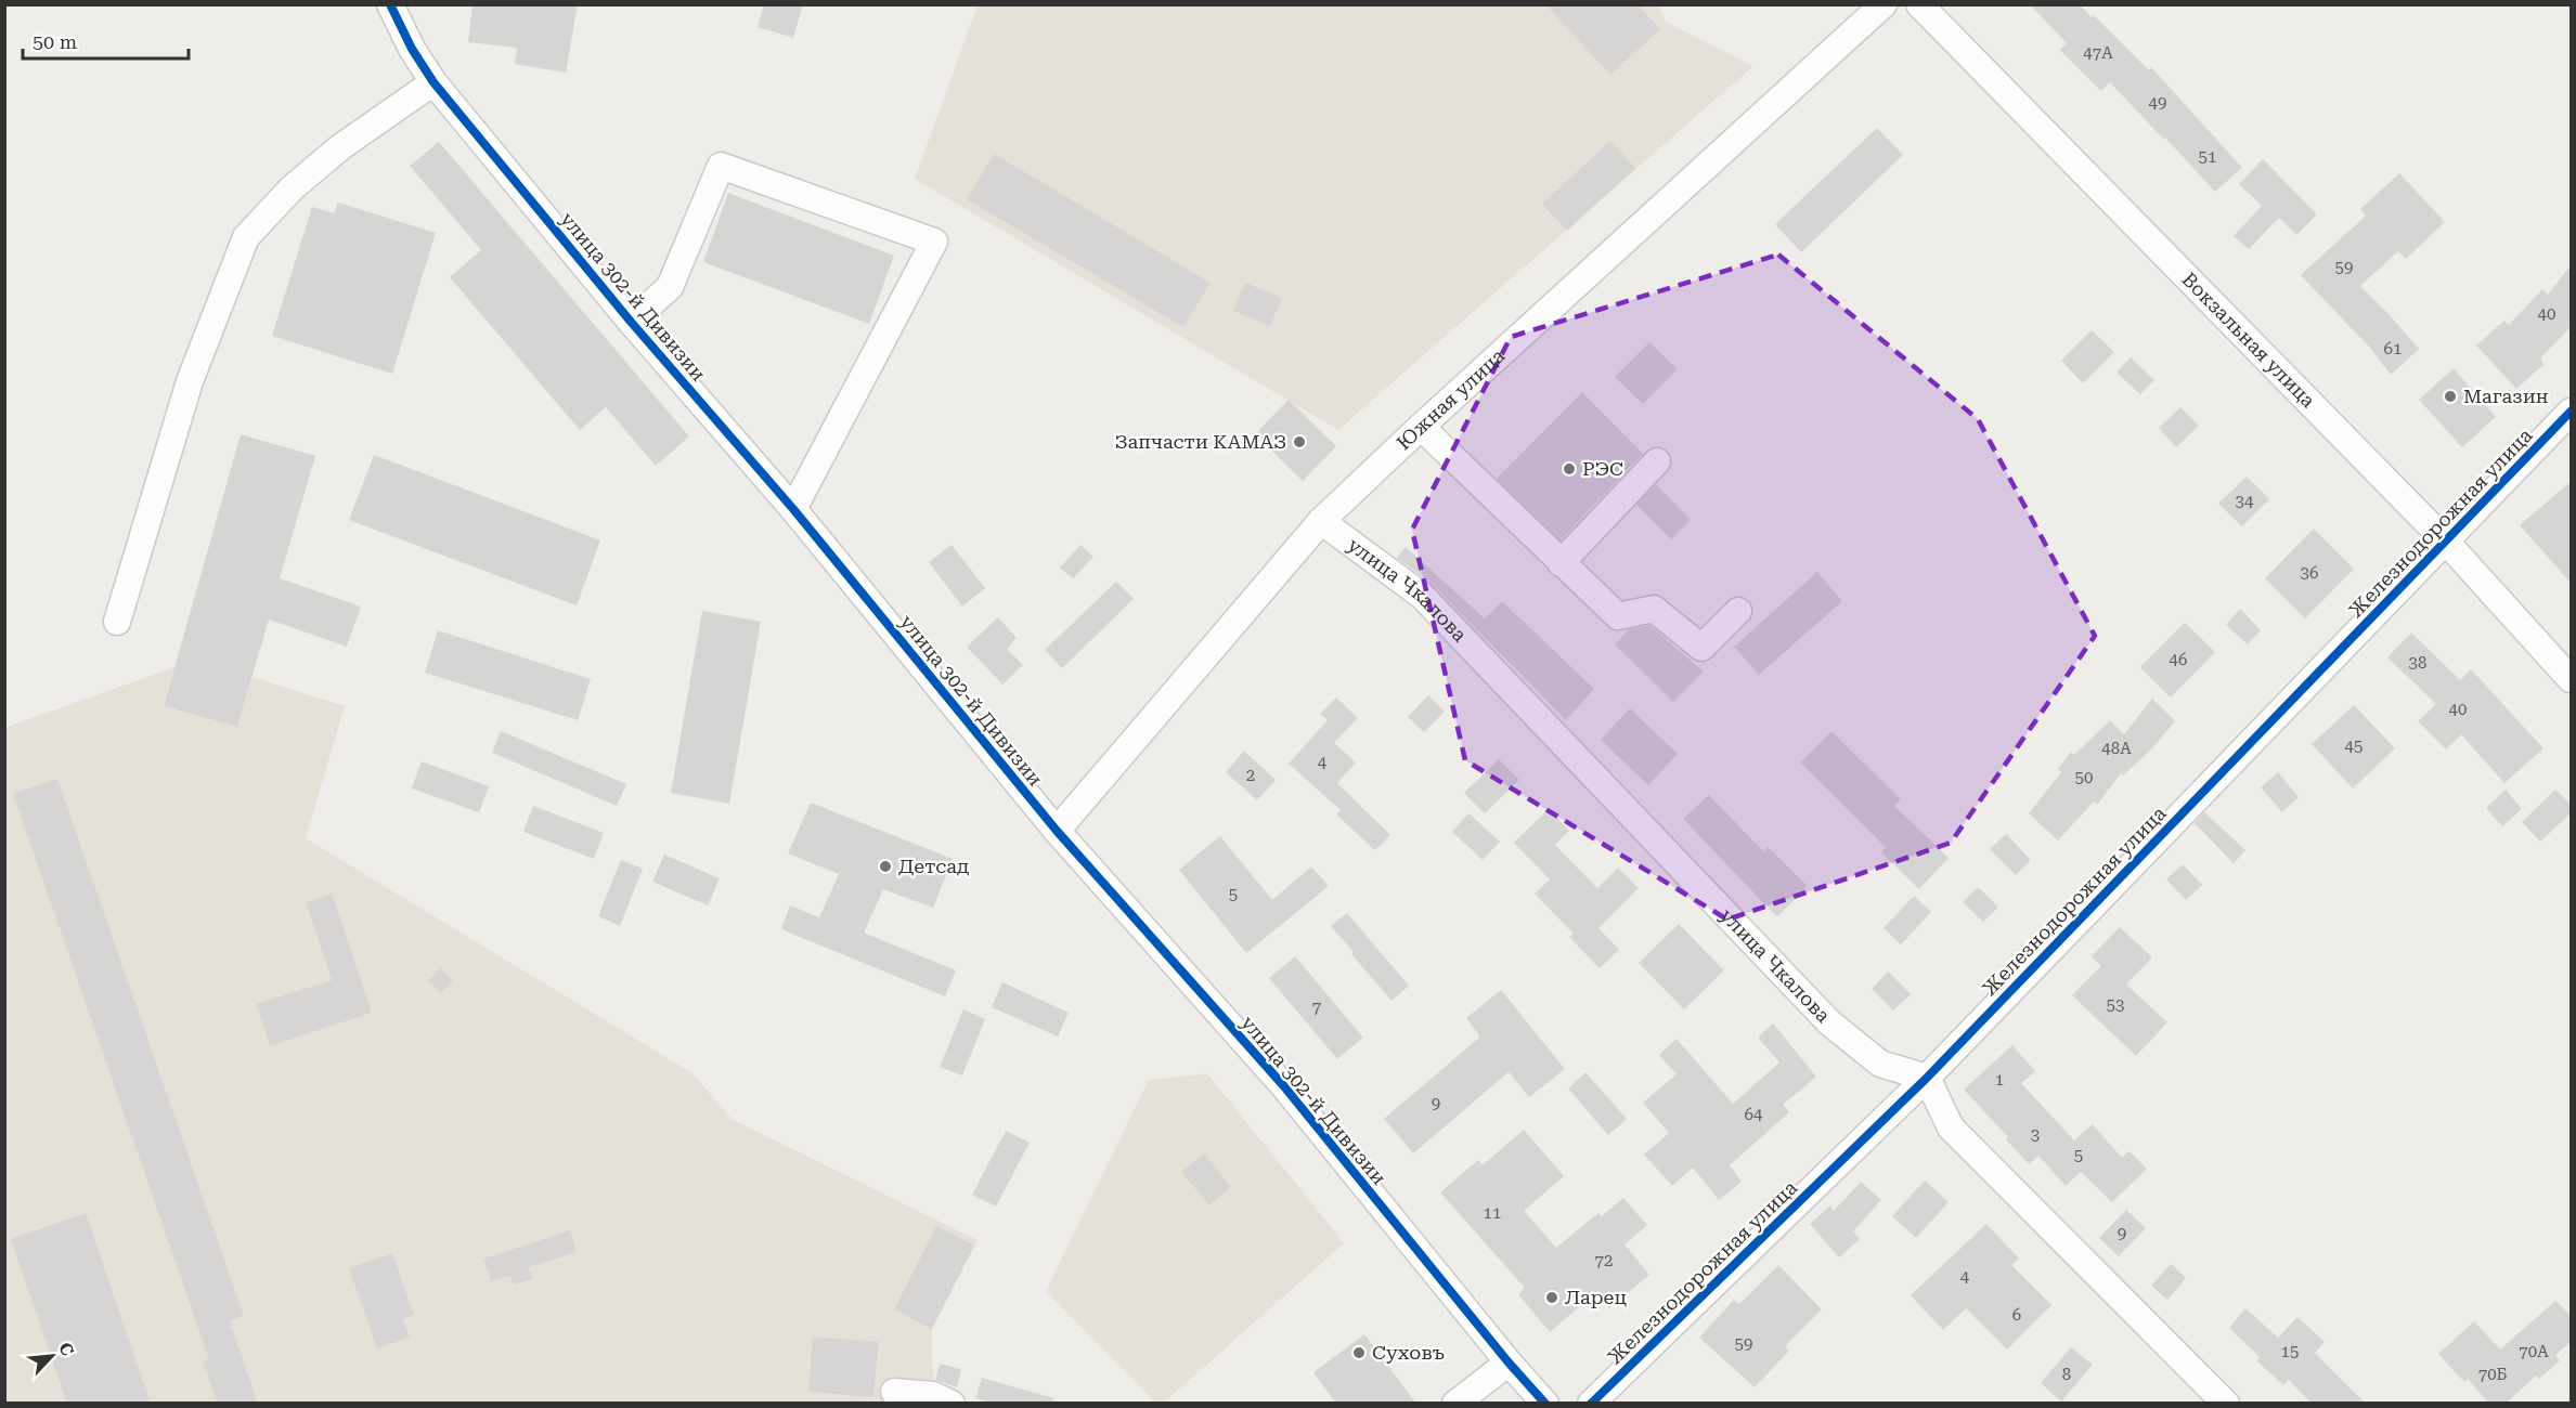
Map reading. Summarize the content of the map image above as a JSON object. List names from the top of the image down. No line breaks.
{"streets":{"street":["улица 302-й Дивизии","Вокзальная улица","Южная улица","Железнодорожная улица","улица Чкалова"]},"crossings":[["улица 302-й Дивизии","Южная улица"],["Вокзальная улица","Железнодорожная улица"],["Южная улица","улица Чкалова"],["Железнодорожная улица","улица Чкалова"]],"places":["Магазин","Запчасти КАМАЗ","РЭС","Детсад","Ларец","Суховъ"],"house_numbers":["47А","49","51","59","40","61","34","36","46","38","40","45","48А","4","2","50","5","53","7","1","9","64","3","5","11","9","72","4","6","59","15","70А","8","70Б"],"scale_bar":"50 m","north":"top right"}
